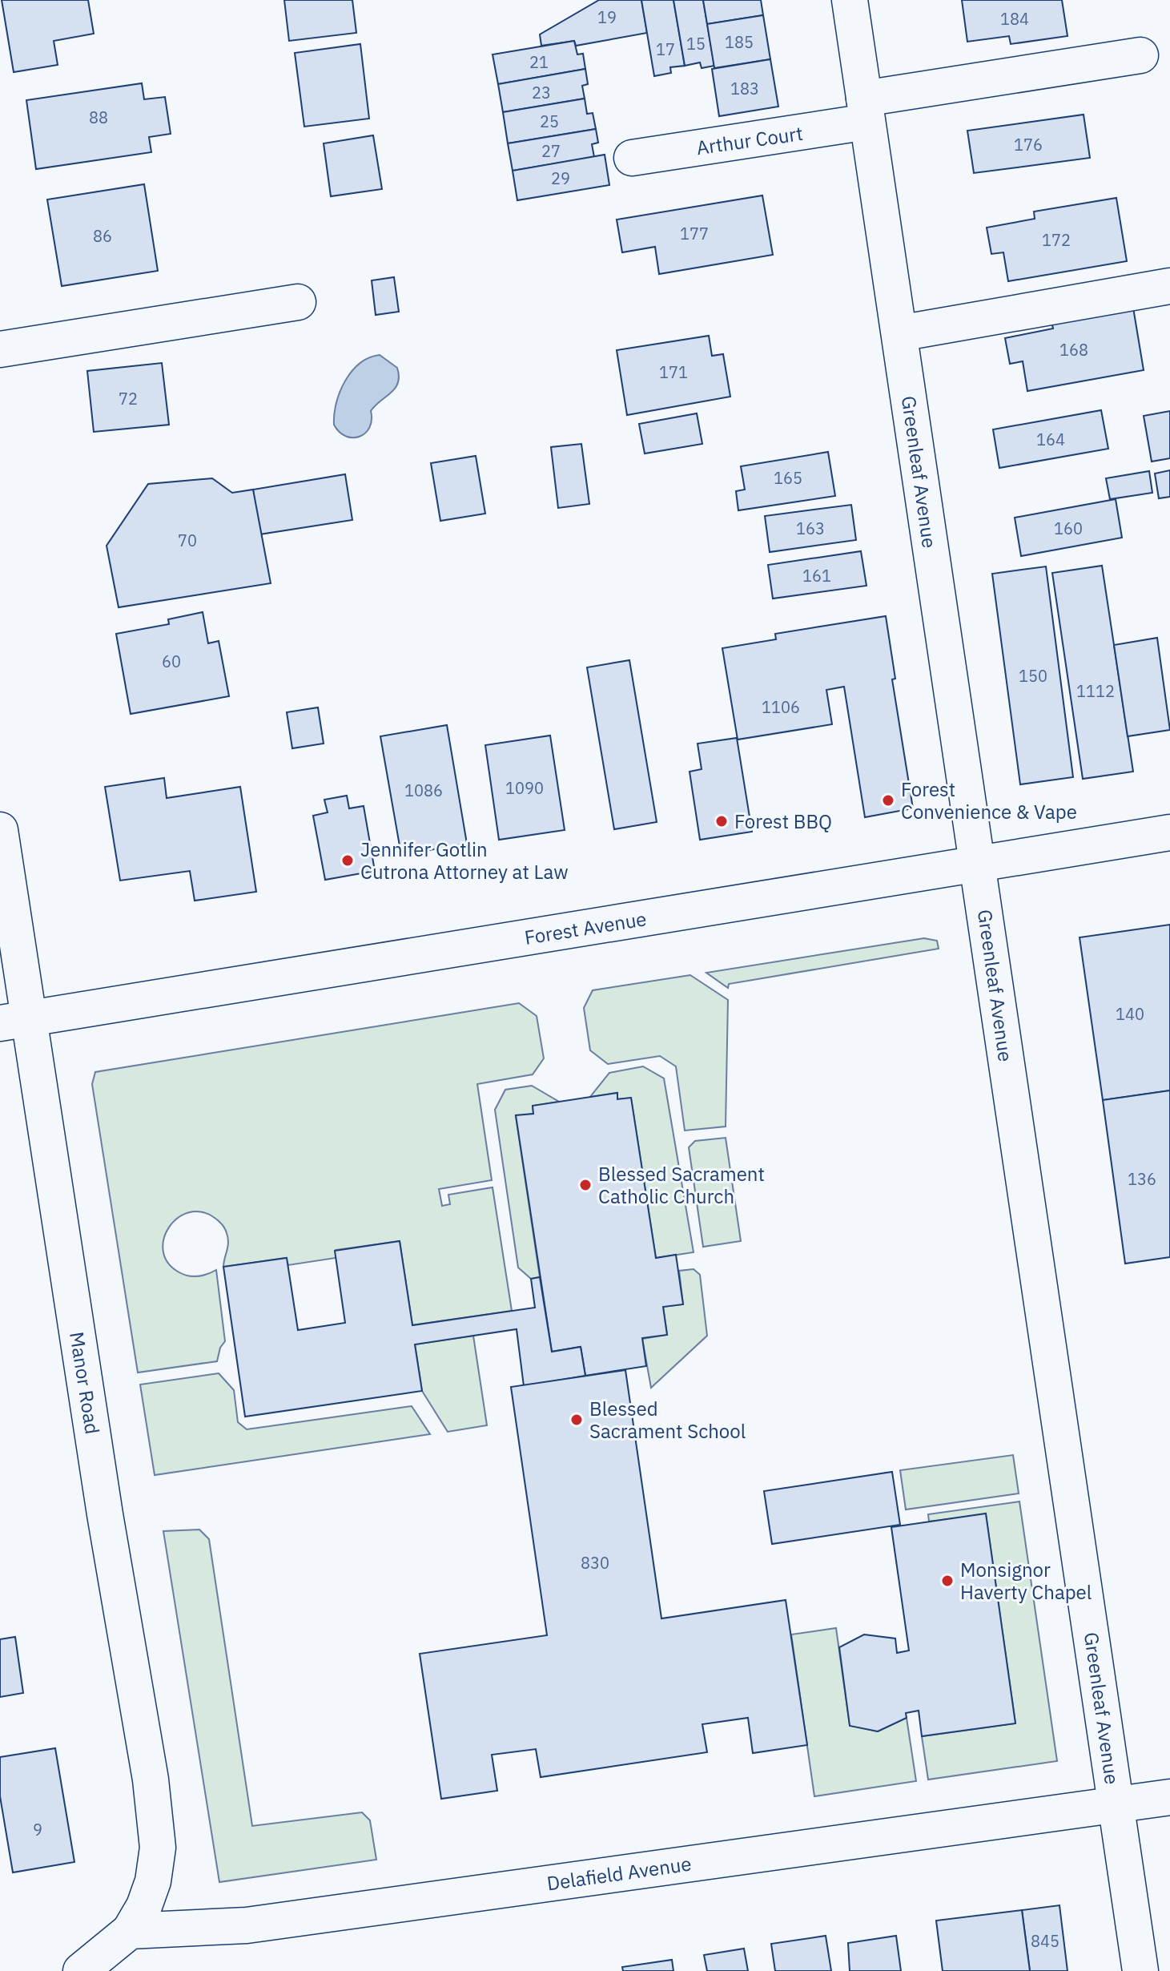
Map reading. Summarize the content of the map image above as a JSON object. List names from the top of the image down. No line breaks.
{"streets":{"street":["Arthur Court","Greenleaf Avenue","Forest Avenue","Manor Road","Delafield Avenue"]},"crossings":[["Arthur Court","Greenleaf Avenue"],["Greenleaf Avenue","Forest Avenue"],["Greenleaf Avenue","Delafield Avenue"],["Forest Avenue","Manor Road"],["Manor Road","Delafield Avenue"]],"places":["Forest Convenience & Vape","Forest BBQ","Jennifer Gotlin Cutrona Attorney at Law","Blessed Sacrament Catholic Church","Blessed Sacrament School","Monsignor Haverty Chapel"],"house_numbers":["19","184","185","15","17","21","183","23","88","25","176","27","29","177","86","172","168","171","72","164","165","163","160","70","161","60","150","1112","1106","1090","1086","140","136","830","9","845"]}
